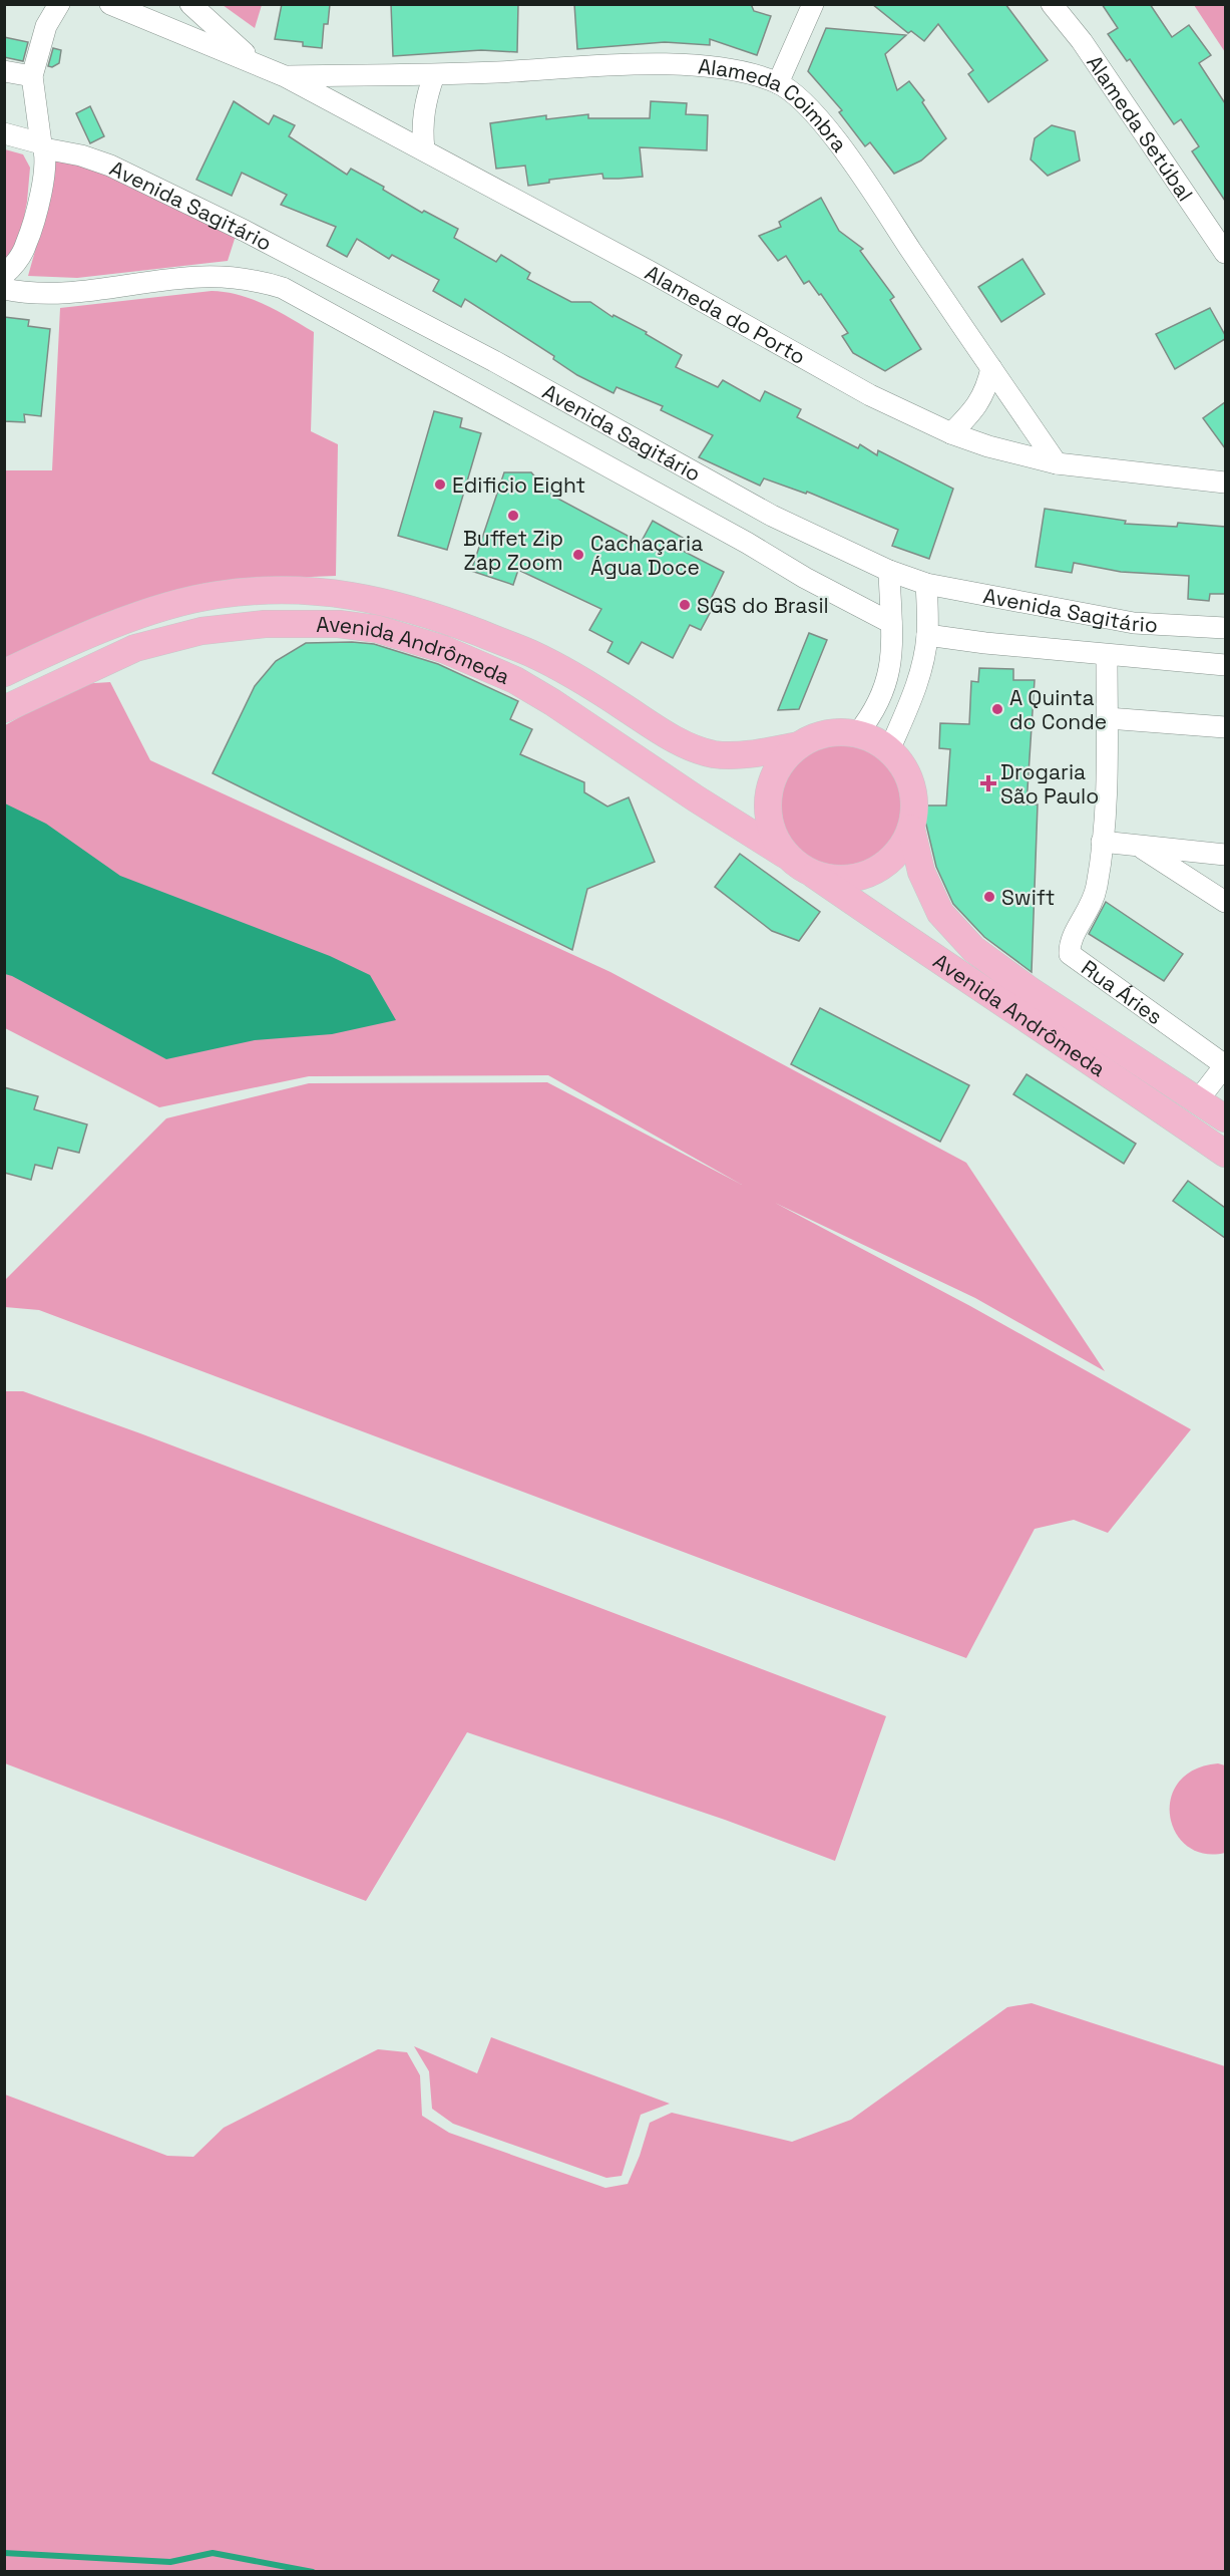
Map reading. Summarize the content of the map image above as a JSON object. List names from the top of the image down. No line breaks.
{"streets":{"main road":["Avenida Andrômeda"],"street":["Alameda Coimbra","Alameda Setúbal","Avenida Sagitário","Alameda do Porto","Rua Áries"]},"crossings":[["Alameda Coimbra","Alameda do Porto"],["Avenida Sagitário","Rua Áries"]],"places":{"other":["Edificio Eight","Buffet Zip Zap Zoom","Cachaçaria Água Doce","SGS do Brasil","A Quinta do Conde","Swift"],"health":["Drogaria São Paulo"]}}
